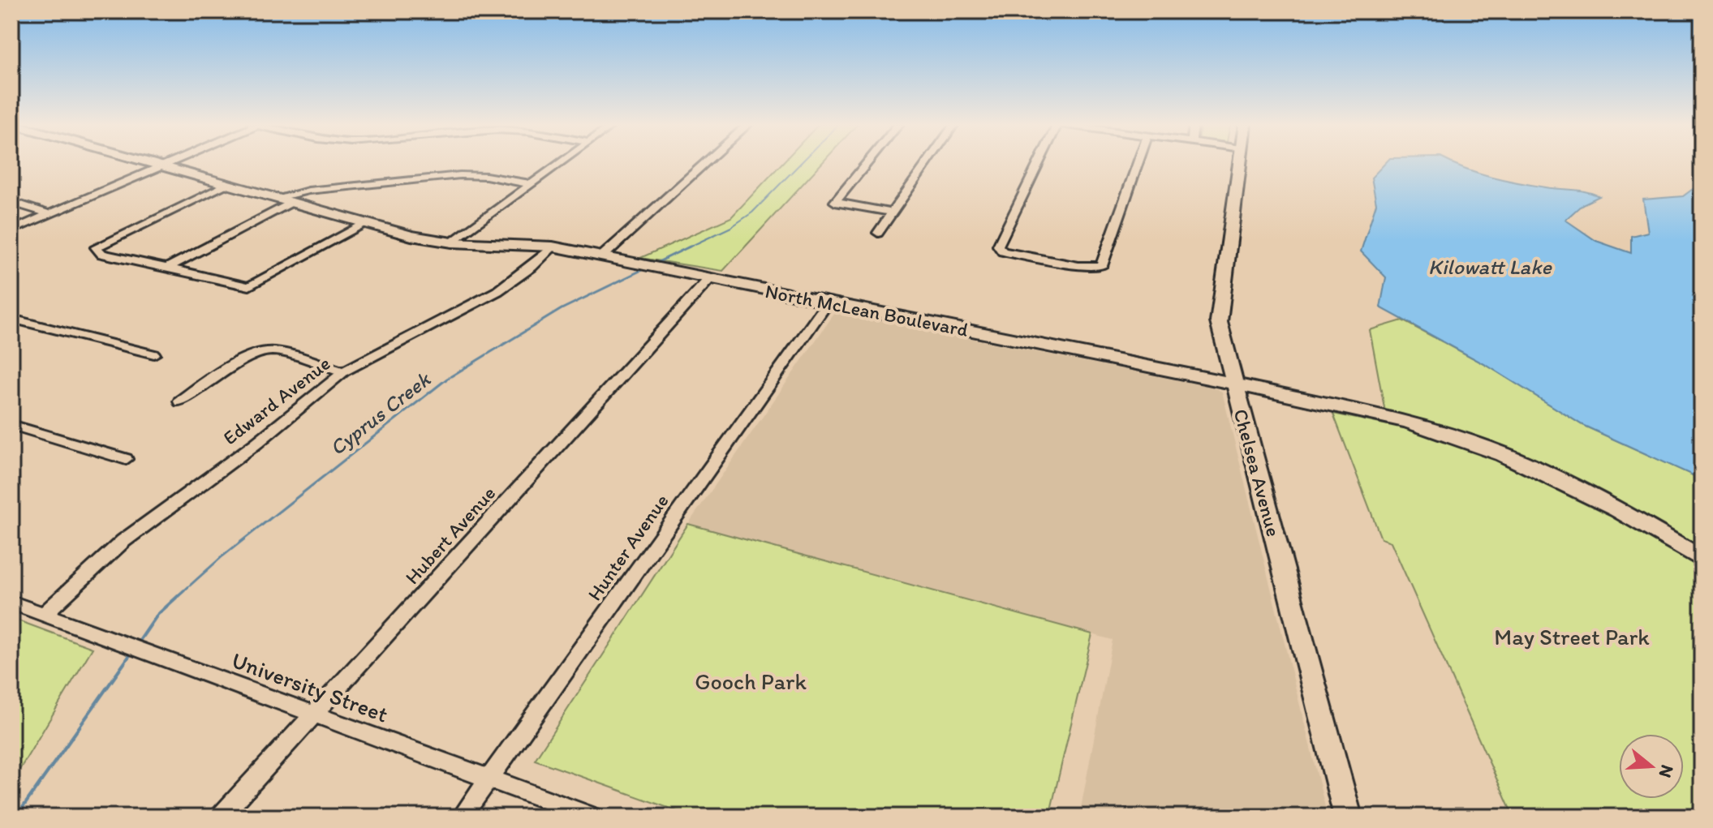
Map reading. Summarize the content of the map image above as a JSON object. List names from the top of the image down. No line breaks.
{"streets":{"main road":["North McLean Boulevard","Chelsea Avenue"],"street":["Edward Avenue","Hubert Avenue","Hunter Avenue","University Street"]},"crossings":[["North McLean Boulevard","Edward Avenue"],["North McLean Boulevard","Chelsea Avenue"],["North McLean Boulevard","Hubert Avenue"],["North McLean Boulevard","Hunter Avenue"],["Edward Avenue","University Street"],["Hubert Avenue","University Street"],["Hunter Avenue","University Street"]],"water":["Kilowatt Lake","Cyprus Creek"],"parks":["May Street Park","Gooch Park"],"north":"right"}
